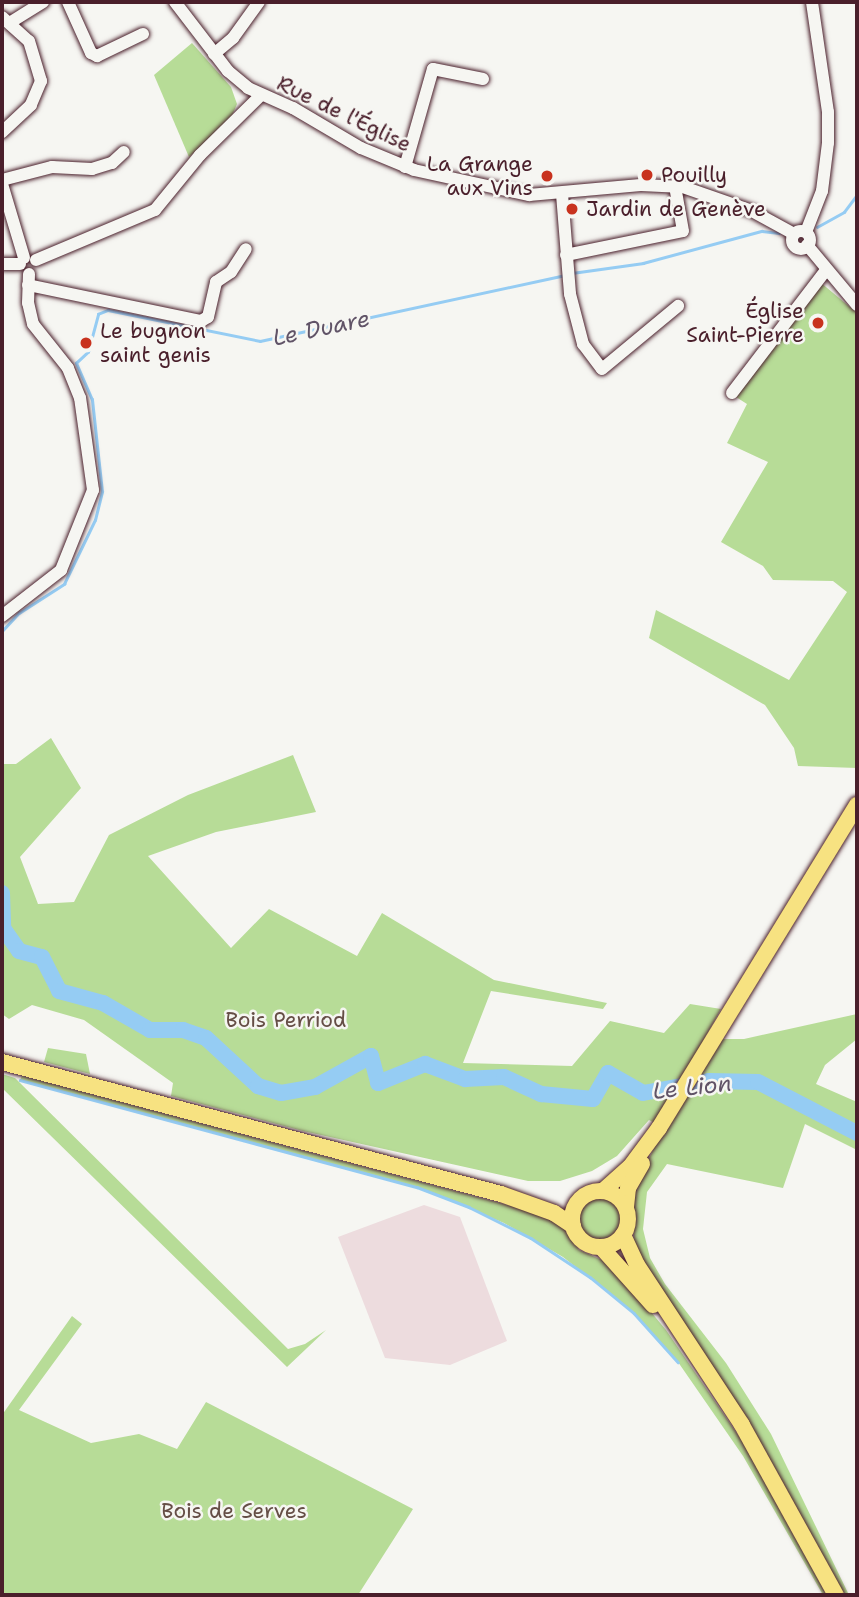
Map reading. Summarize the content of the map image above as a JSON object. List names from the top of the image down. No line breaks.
{"streets":{"street":["Rue de l'Église"]},"water":["Le Duare","Le Lion"],"parks":["Bois Perriod","Bois de Serves"],"places":["Pouilly","La Grange aux Vins","Jardin de Genève","Église Saint-Pierre","Le bugnon saint genis"]}
